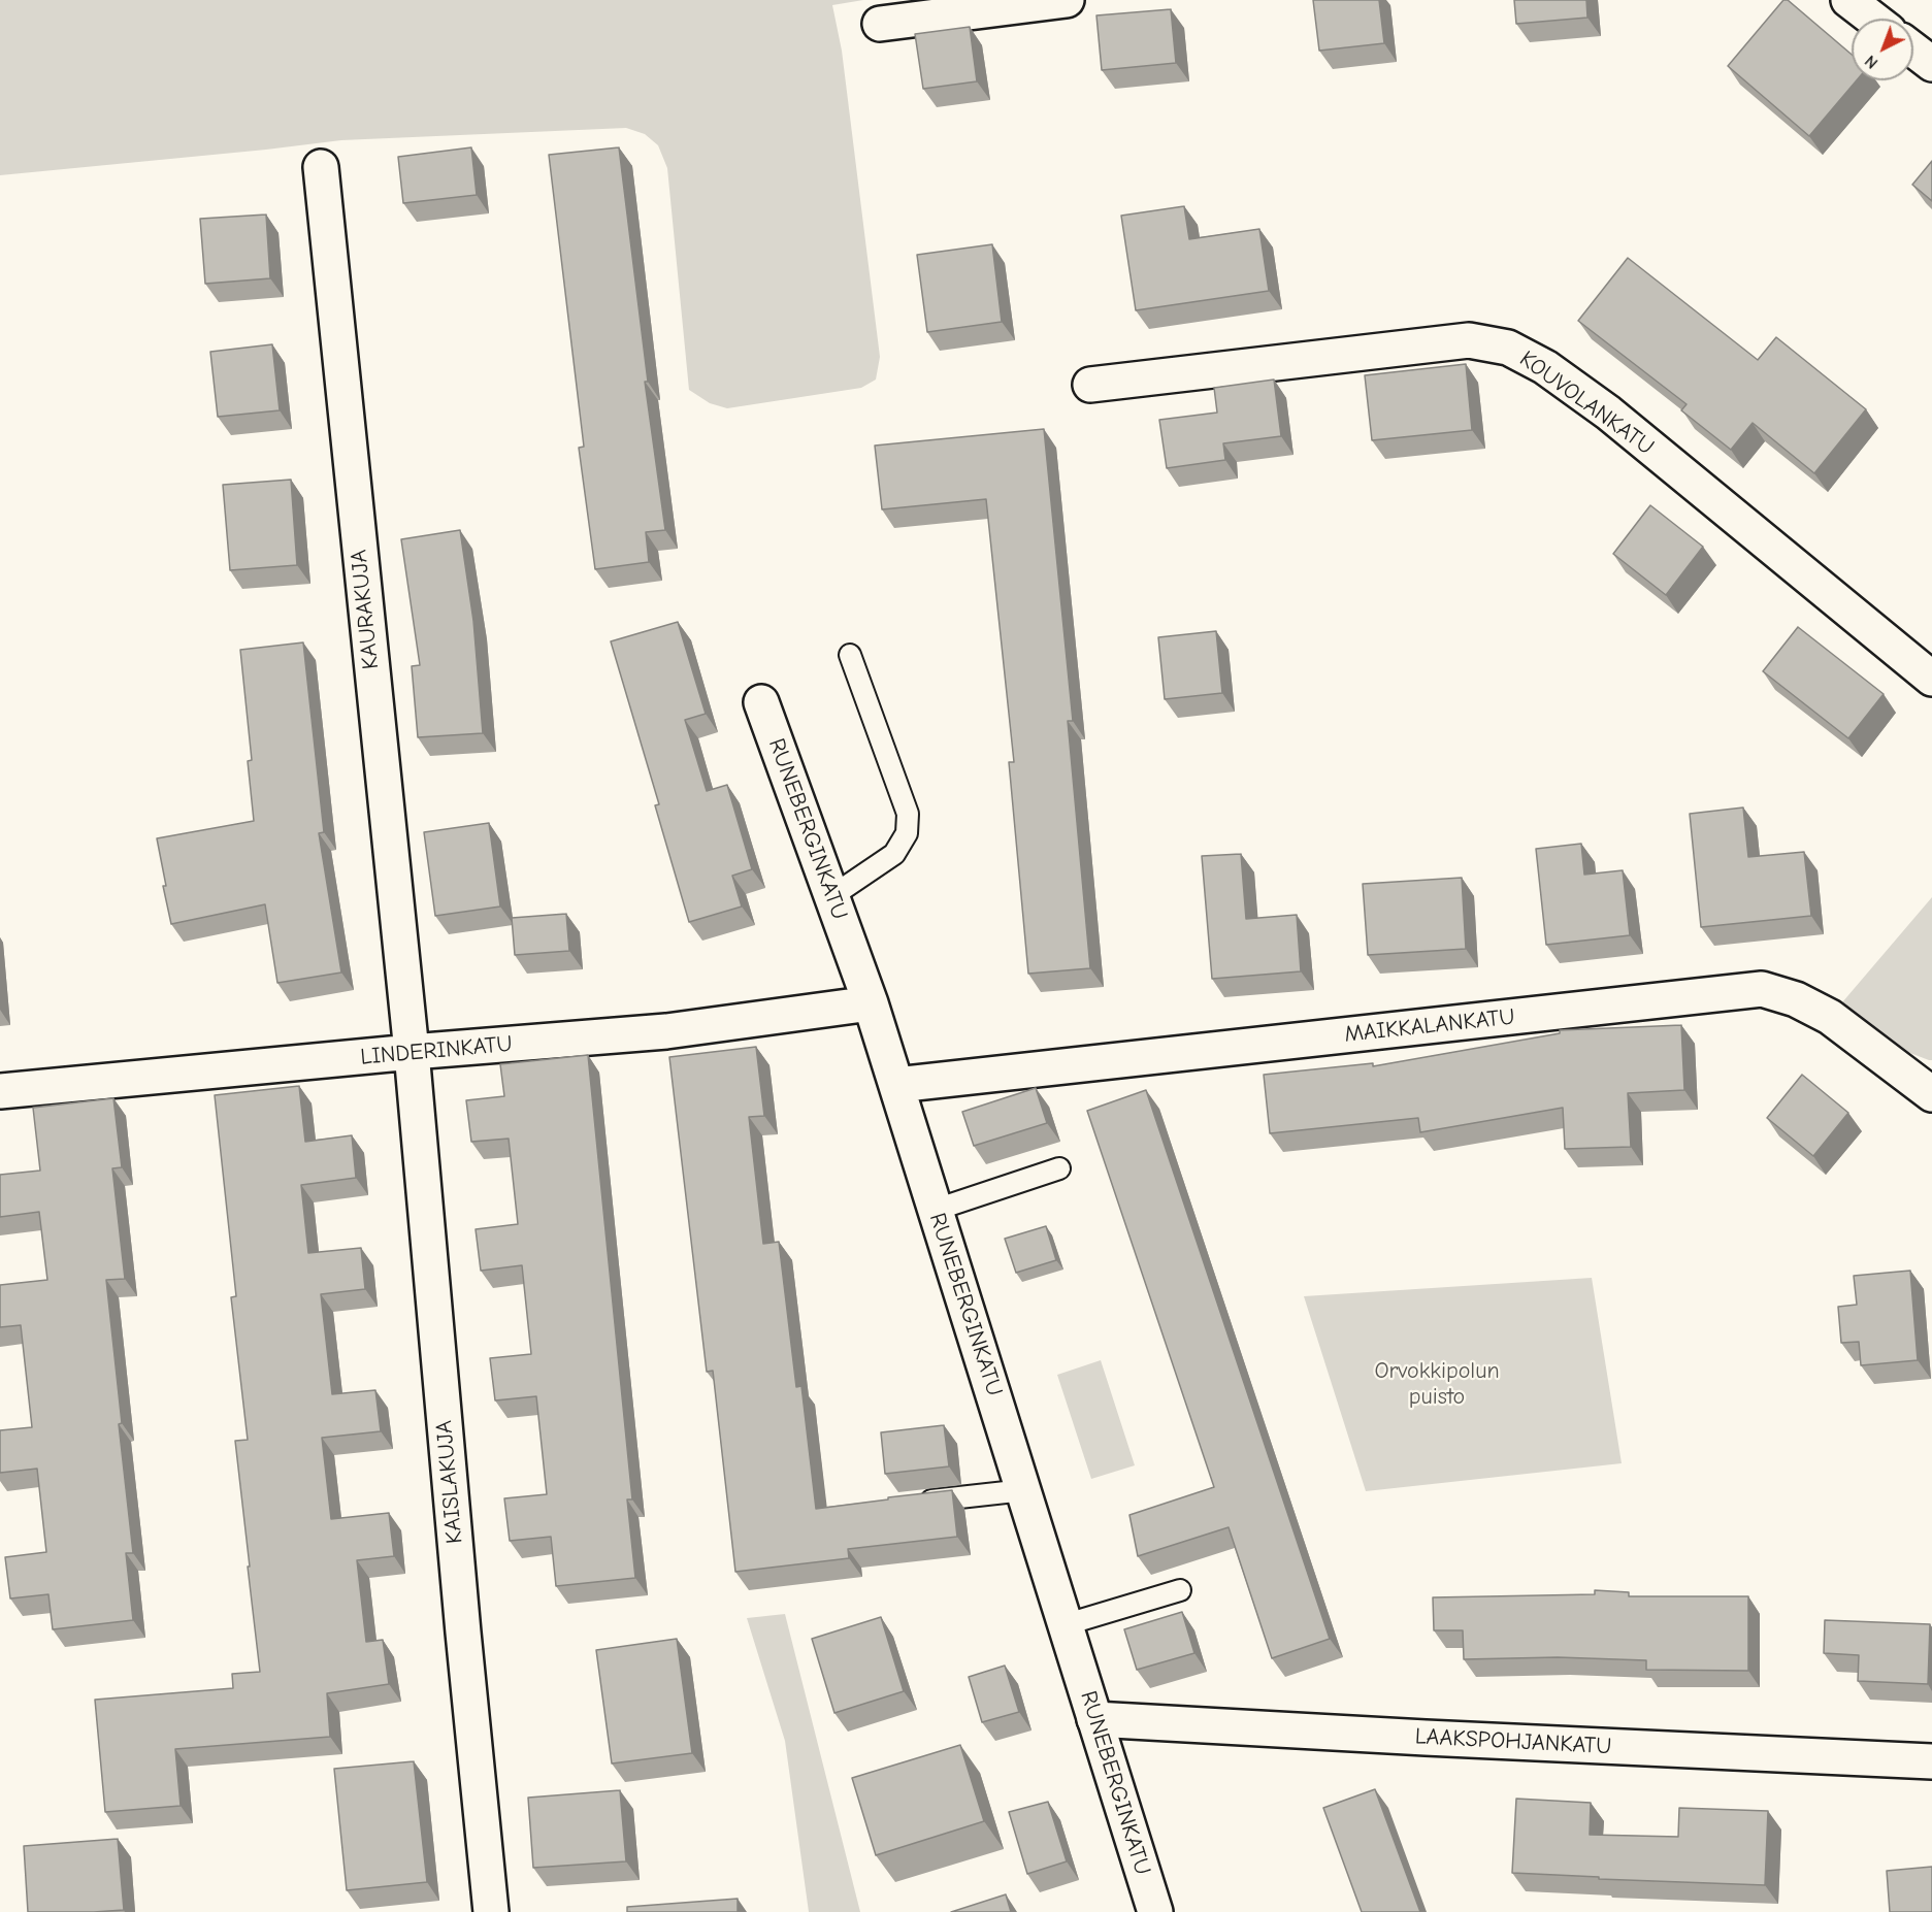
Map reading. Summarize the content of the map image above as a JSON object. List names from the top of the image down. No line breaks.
{"streets":{"street":["KOUVOLANKATU","KAURAKUJA","RUNEBERGINKATU","MAIKKALANKATU","LINDERINKATU","KAISLAKUJA","LAAKSPOHJANKATU"]},"crossings":[["KAURAKUJA","LINDERINKATU"],["KAURAKUJA","KAISLAKUJA"],["RUNEBERGINKATU","MAIKKALANKATU"],["RUNEBERGINKATU","LINDERINKATU"],["RUNEBERGINKATU","LAAKSPOHJANKATU"],["LINDERINKATU","KAISLAKUJA"]],"parks":["Orvokkipolun puisto"],"north":"bottom left"}
